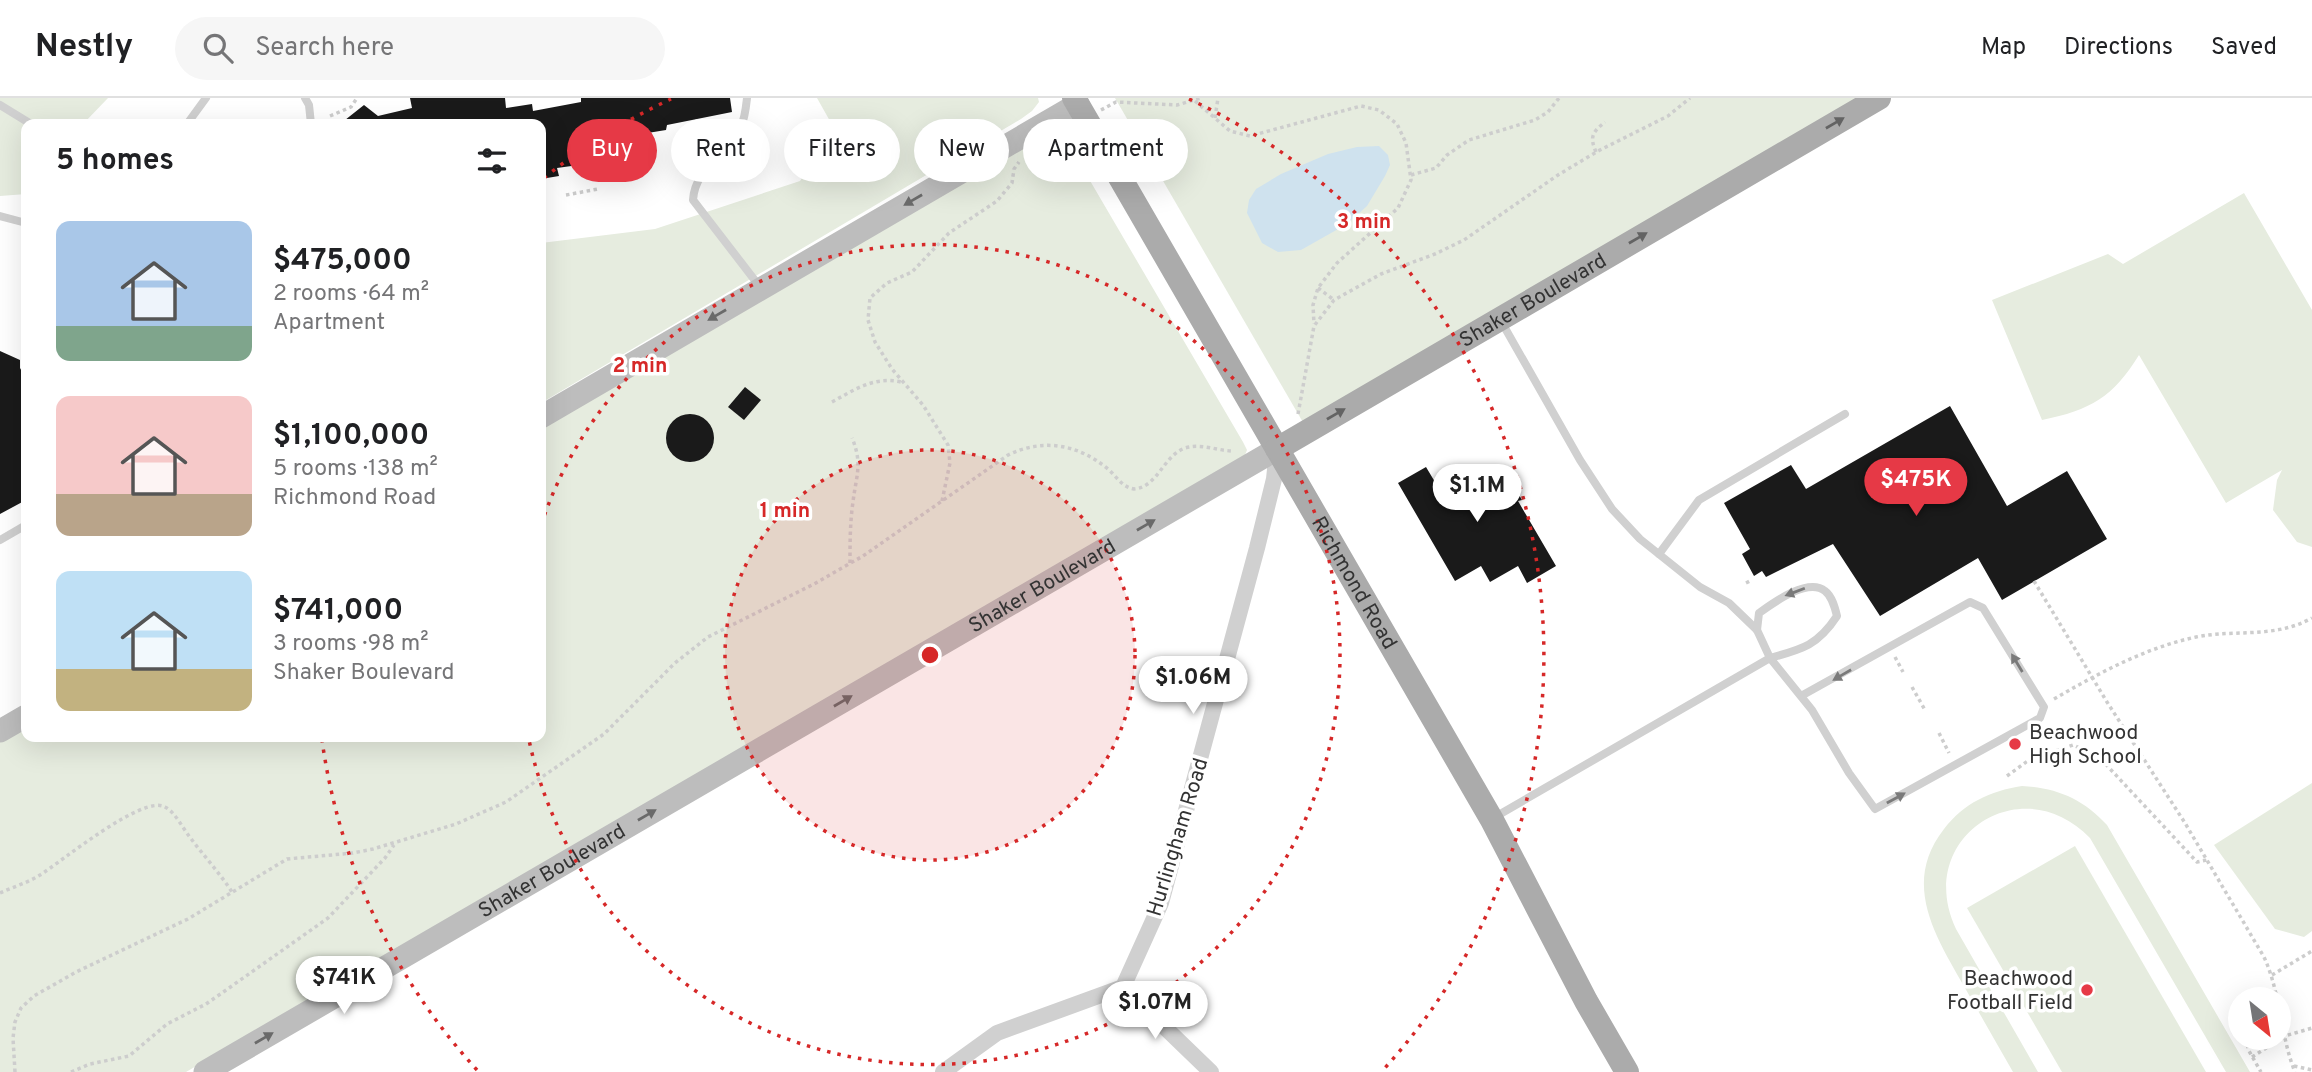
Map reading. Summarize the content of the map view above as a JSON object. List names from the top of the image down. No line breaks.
{"streets":{"main road":["Shaker Boulevard","Richmond Road"],"street":["Hurlingham Road"]},"crossings":[["Shaker Boulevard","Richmond Road"],["Shaker Boulevard","Hurlingham Road"],["Richmond Road","Hurlingham Road"]],"one_way":["Shaker Boulevard"],"places":["Beachwood High School","Beachwood Football Field"],"north":"bottom right","page":{"header":"Nestly","search":"Search here","nav":["Map","Directions","Saved"],"chip":["Buy","Rent","Filters","New","Apartment"],"heading":"5 homes","list":[{"name":"$475,000","note":"2 rooms · 64 m² · Apartment"},{"name":"$1,100,000","note":"5 rooms · 138 m² · Richmond Road"},{"name":"$741,000","note":"3 rooms · 98 m² · Shaker Boulevard"}],"price":["$475K","$1.1M","$1.06M","$741K","$1.07M"]},"rings":["3 min","2 min","1 min"]}
